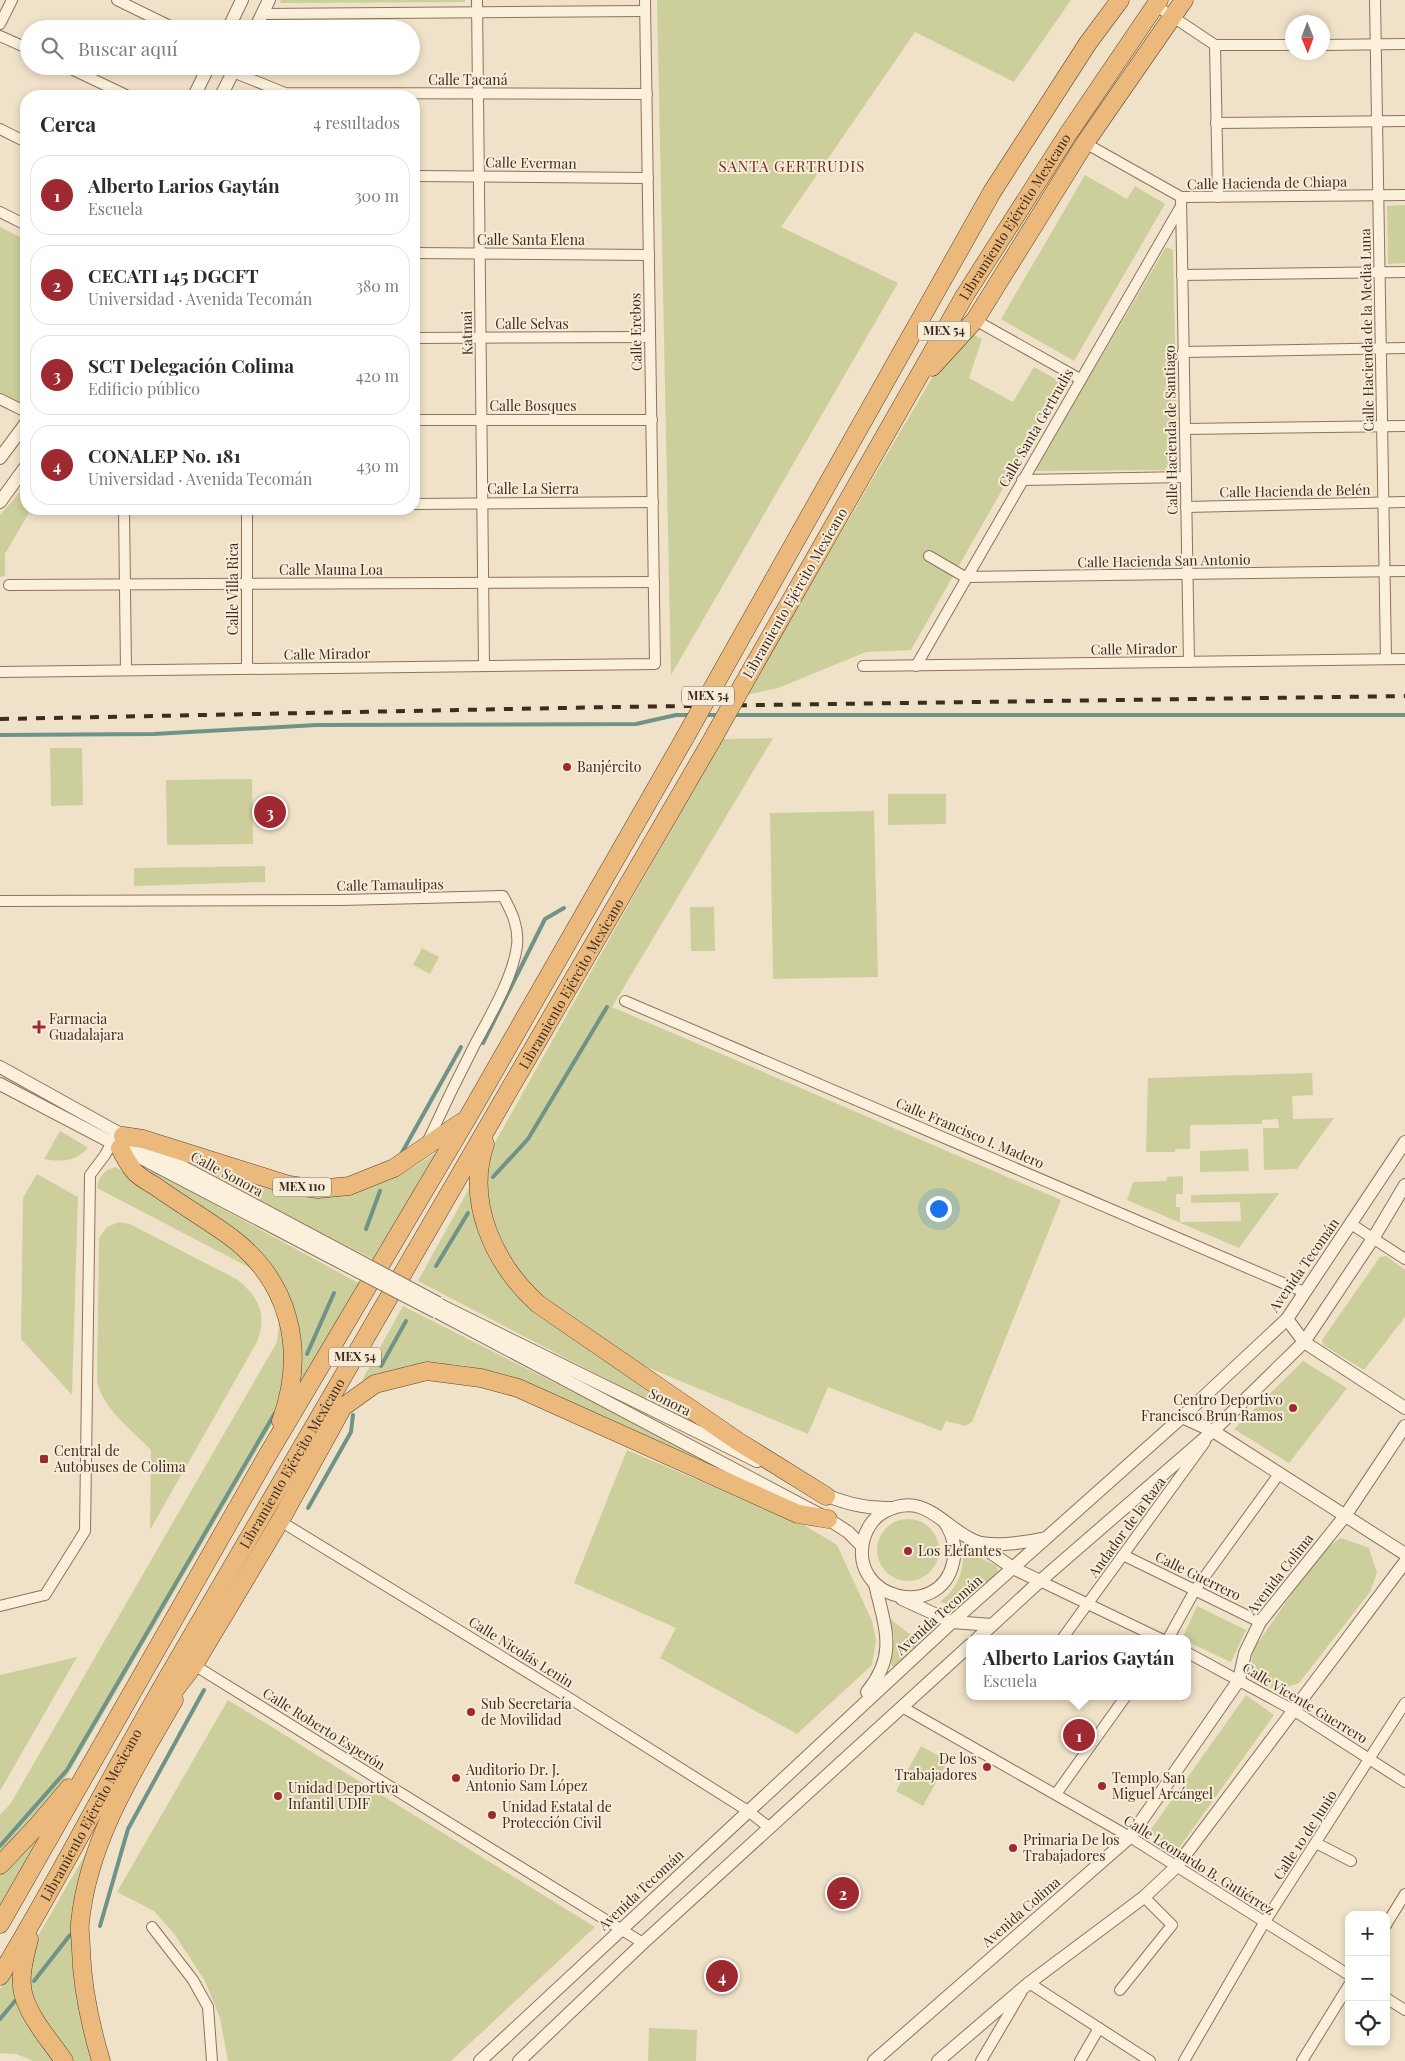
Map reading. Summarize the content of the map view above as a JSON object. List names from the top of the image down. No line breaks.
{"streets":{"highway":["Libramiento Ejército Mexicano","MEX 54","MEX 110"],"street":["Calle Tacaná","Calle Everman","Calle Hacienda de Chiapa","Calle Santa Elena","Calle Selvas","Calle Hacienda de la Media Luna","Calle Erebos","Katmai","Calle Bosques","Calle Santa Gertrudis","Calle Hacienda de Santiago","Calle La Sierra","Calle Hacienda de Belén","Calle Hacienda San Antonio","Calle Mauna Loa","Calle Villa Rica","Calle Mirador","Calle Tamaulipas","Calle Francisco I. Madero","Calle Sonora","Avenida Tecomán","Sonora","Andador de la Raza","Avenida Colima","Calle Guerrero","Calle Nicolás Lenin","Calle Vicente Guerrero","Calle Roberto Esperón","Calle 10 de Junio","Calle Leonardo B. Gutiérrez"]},"crossings":[["Calle Tacaná","Calle Erebos"],["Calle Tacaná","Katmai"],["Calle Everman","Calle Erebos"],["Calle Everman","Katmai"],["Calle Hacienda de Chiapa","Calle Hacienda de la Media Luna"],["Calle Hacienda de Chiapa","Calle Santa Gertrudis"],["Calle Hacienda de Chiapa","Calle Hacienda de Santiago"],["Libramiento Ejército Mexicano","MEX 110"],["Calle Santa Elena","Calle Erebos"],["Calle Santa Elena","Katmai"],["Calle Selvas","Calle Erebos"],["Calle Selvas","Katmai"],["Calle Hacienda de la Media Luna","Calle Hacienda de Belén"],["Calle Hacienda de la Media Luna","Calle Hacienda San Antonio"],["Calle Hacienda de la Media Luna","Calle Mirador"],["Calle Erebos","Calle Bosques"],["Calle Erebos","Calle La Sierra"],["Calle Erebos","Calle Mauna Loa"],["Calle Erebos","Calle Mirador"],["Katmai","Calle Bosques"],["Katmai","Calle La Sierra"],["Katmai","Calle Mauna Loa"],["Katmai","Calle Mirador"],["Calle Santa Gertrudis","Calle Hacienda de Santiago"],["Calle Santa Gertrudis","Calle Hacienda San Antonio"],["Calle Santa Gertrudis","Calle Mirador"],["Calle Hacienda de Santiago","Calle Hacienda de Belén"],["Calle Hacienda de Santiago","Calle Hacienda San Antonio"],["Calle Hacienda de Santiago","Calle Mirador"],["Calle Mauna Loa","Calle Villa Rica"],["Calle Villa Rica","Calle Mirador"],["Calle Tamaulipas","MEX 110"],["Calle Francisco I. Madero","Avenida Tecomán"],["Calle Sonora","MEX 110"],["Calle Sonora","Sonora"],["Avenida Tecomán","Sonora"],["Avenida Tecomán","Calle Nicolás Lenin"],["Avenida Tecomán","Calle Roberto Esperón"],["Andador de la Raza","Calle Guerrero"],["Avenida Colima","Calle Guerrero"],["Avenida Colima","Calle Vicente Guerrero"],["Avenida Colima","Calle Leonardo B. Gutiérrez"],["Calle Vicente Guerrero","Calle 10 de Junio"],["Calle 10 de Junio","Calle Leonardo B. Gutiérrez"]],"districts":["SANTA GERTRUDIS"],"places":{"other":["Banjército","Centro Deportivo Francisco Brun Ramos","Los Elefantes","Sub Secretaría de Movilidad","De los Trabajadores","Auditorio Dr. J. Antonio Sam López","Templo San Miguel Arcángel","Unidad Deportiva Infantil UDIF","Unidad Estatal de Protección Civil","Primaria De los Trabajadores"],"health":["Farmacia Guadalajara"],"transit":["Central de Autobuses de Colima"]},"north":"bottom","page":{"search":"Buscar aquí","heading":["Cerca","4 resultados"],"list":[{"mark":"1","name":"Alberto Larios Gaytán","note":"Escuela","value":"300 m"},{"mark":"2","name":"CECATI 145 DGCFT","note":"Universidad · Avenida Tecomán","value":"380 m"},{"mark":"3","name":"SCT Delegación Colima","note":"Edificio público","value":"420 m"},{"mark":"4","name":"CONALEP No. 181","note":"Universidad · Avenida Tecomán","value":"430 m"}],"pins":["3","1","2","4"],"popup":["Alberto Larios Gaytán","Escuela"],"map_buttons":["+","−"]}}
